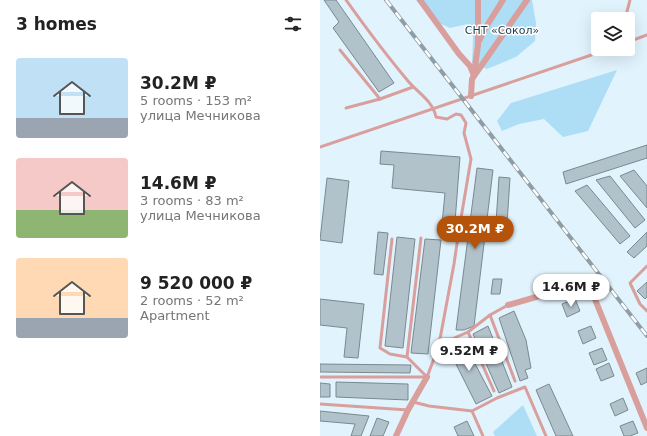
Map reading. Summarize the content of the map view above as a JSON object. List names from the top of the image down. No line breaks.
{"parks":["СНТ «Сокол»"],"page":{"heading":"3 homes","list":[{"name":"30.2M ₽","note":"5 rooms · 153 m² · улица Мечникова"},{"name":"14.6M ₽","note":"3 rooms · 83 m² · улица Мечникова"},{"name":"9 520 000 ₽","note":"2 rooms · 52 m² · Apartment"}],"price":["30.2M ₽","14.6M ₽","9.52M ₽"]}}
